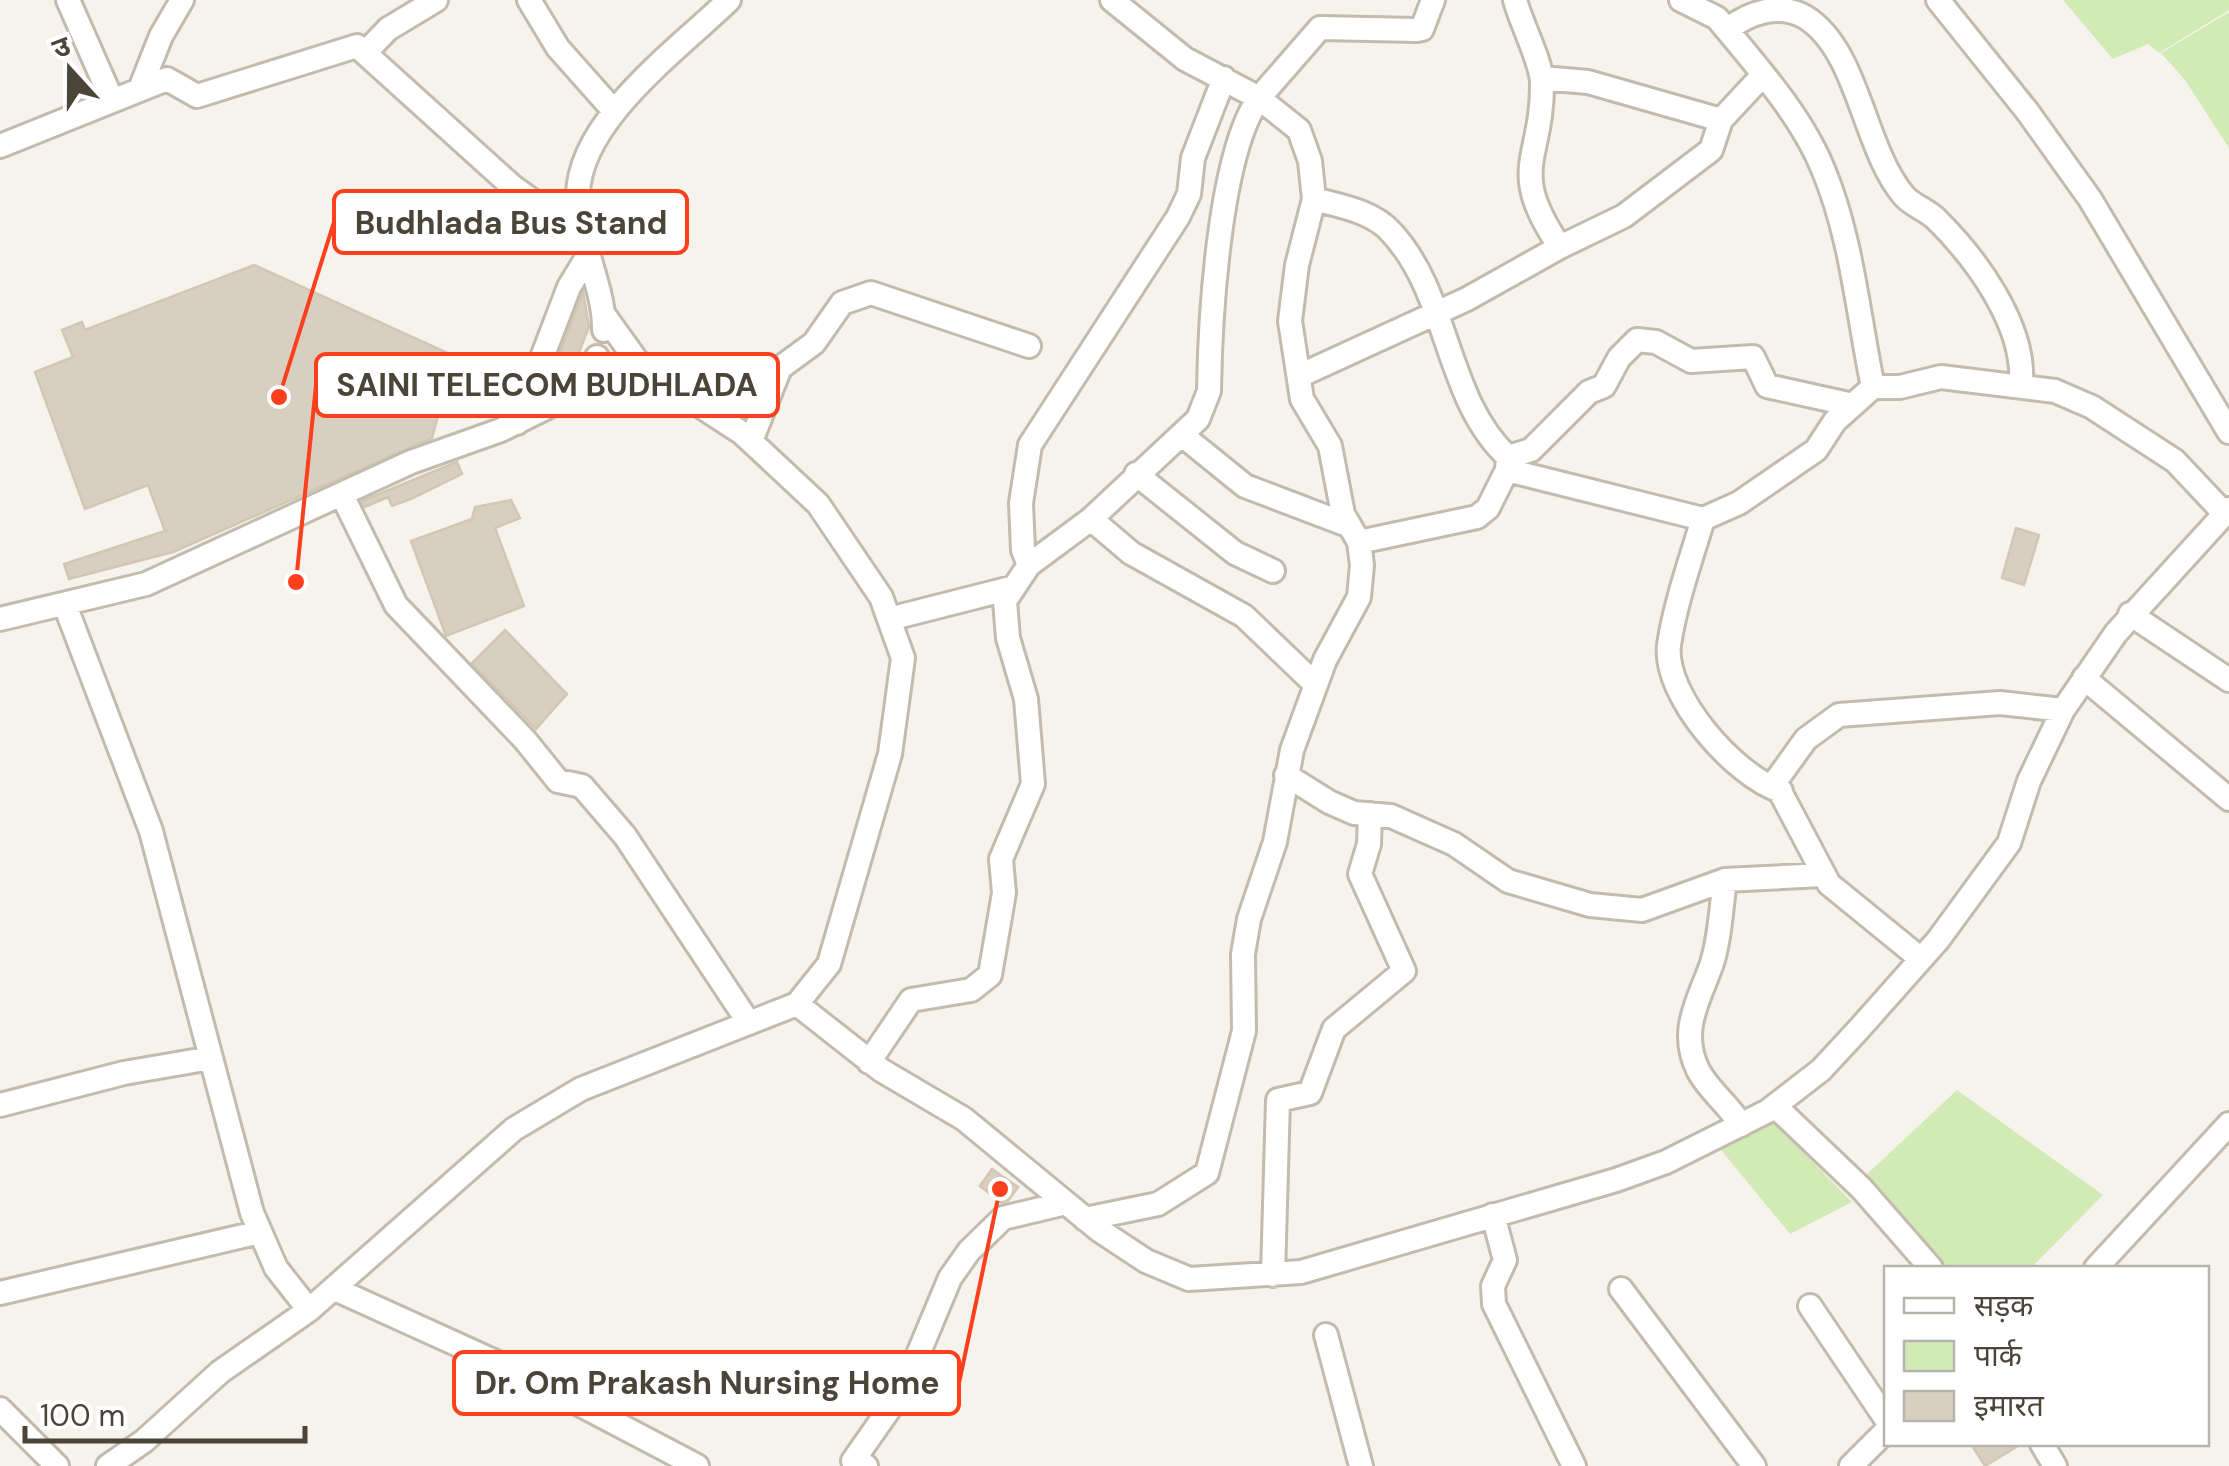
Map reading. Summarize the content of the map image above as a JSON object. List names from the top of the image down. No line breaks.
{"places":["Budhlada Bus Stand","SAINI TELECOM BUDHLADA","Dr. Om Prakash Nursing Home"],"legend":["सड़क","पार्क","इमारत"],"scale_bar":"100 m","north":"top"}
